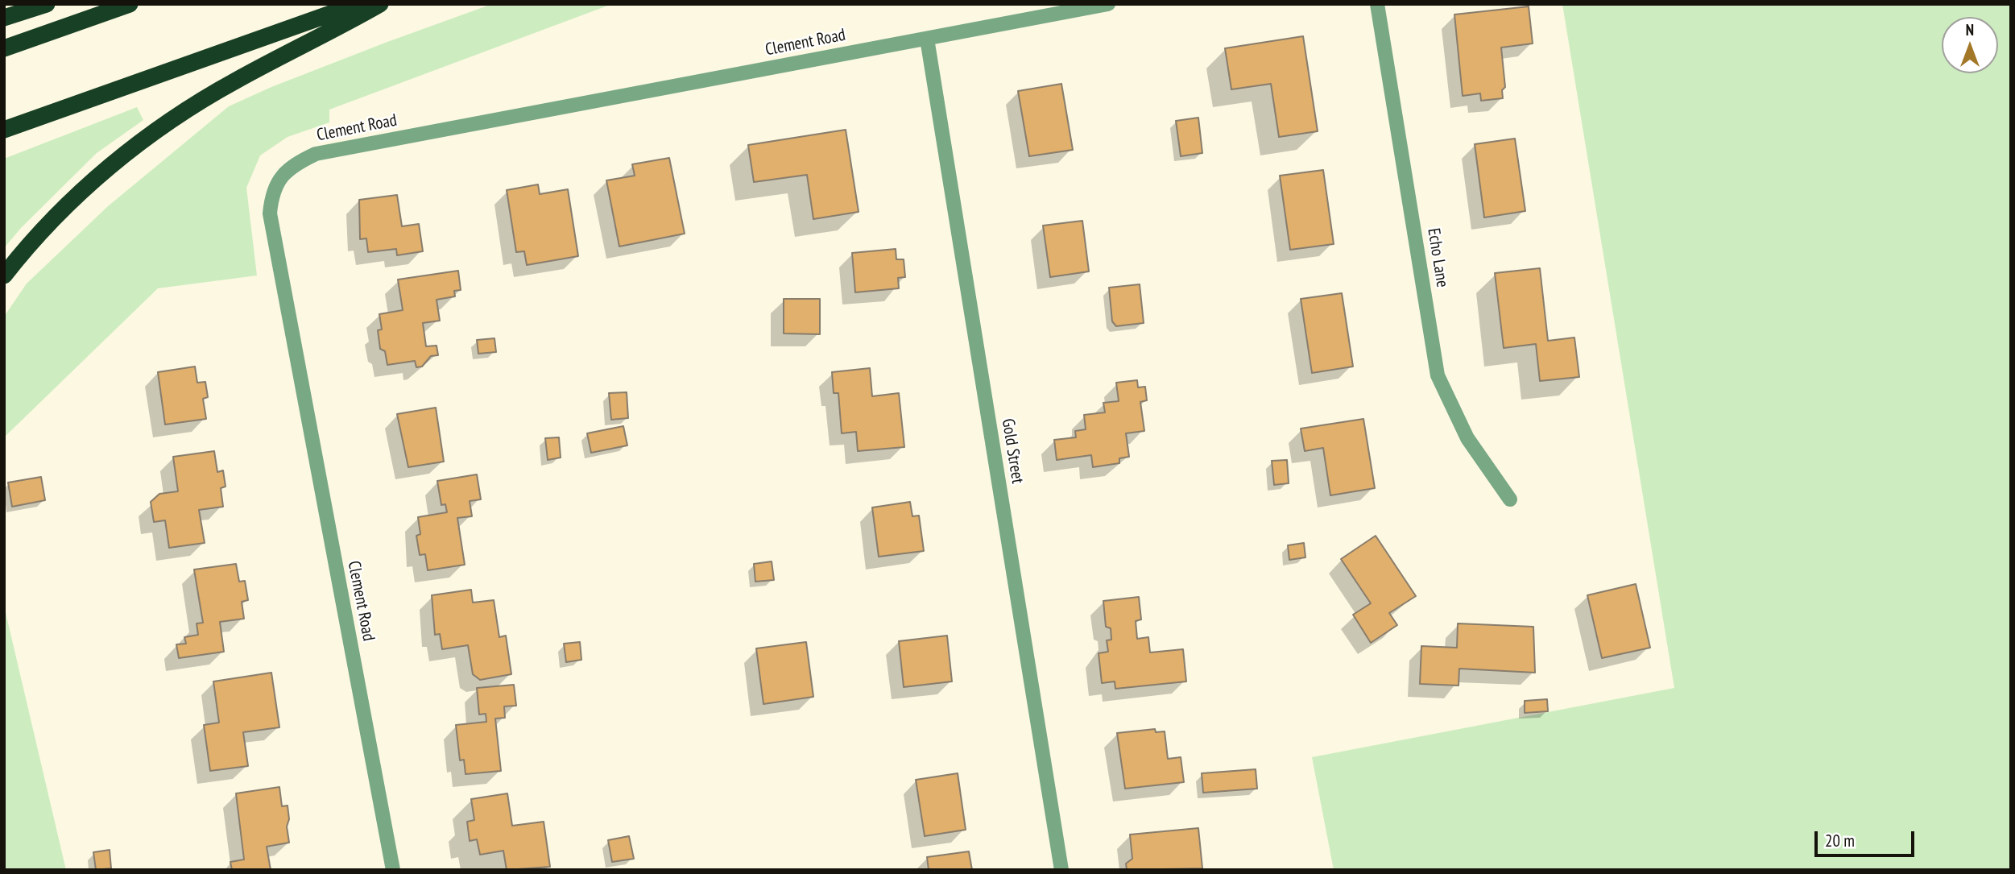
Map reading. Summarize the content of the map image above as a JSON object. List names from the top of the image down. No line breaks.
{"streets":{"street":["Clement Road","Echo Lane","Gold Street"]},"crossings":[["Clement Road","Gold Street"]],"scale_bar":"20 m","north":"top"}
